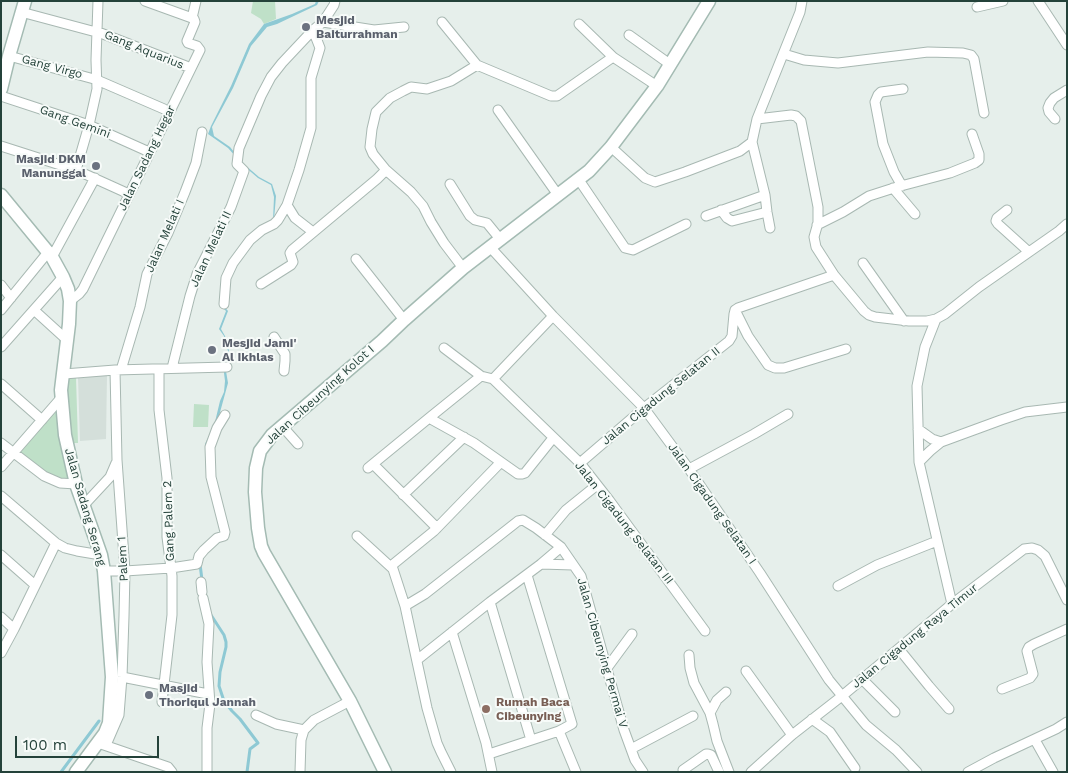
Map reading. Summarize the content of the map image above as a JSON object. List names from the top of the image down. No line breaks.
{"streets":{"street":["Gang Aquarius","Gang Virgo","Gang Gemini","Jalan Sadang Hegar","Jalan Melati I","Jalan Melati II","Jalan Cibeunying Kolot I","Jalan Cigadung Selatan II","Jalan Cigadung Selatan I","Jalan Sadang Serang","Gang Palem 2","Jalan Cigadung Selatan III","Palem 1","Jalan Cigadung Raya Timur","Jalan Cibeunying Permai V"]},"crossings":[["Gang Aquarius","Jalan Sadang Hegar"],["Jalan Sadang Hegar","Jalan Sadang Serang"],["Jalan Melati I","Palem 1"],["Jalan Cibeunying Kolot I","Jalan Cigadung Selatan I"],["Jalan Cigadung Selatan II","Jalan Cigadung Selatan I"],["Jalan Cigadung Selatan II","Jalan Cigadung Selatan III"],["Jalan Cigadung Selatan I","Jalan Cigadung Raya Timur"],["Jalan Sadang Serang","Palem 1"]],"places":["Mesjid Baiturrahman","Masjid DKM Manunggal","Mesjid Jami' Al Ikhlas","Masjid Thoriqul Jannah","Rumah Baca Cibeunying"],"scale_bar":"100 m"}
